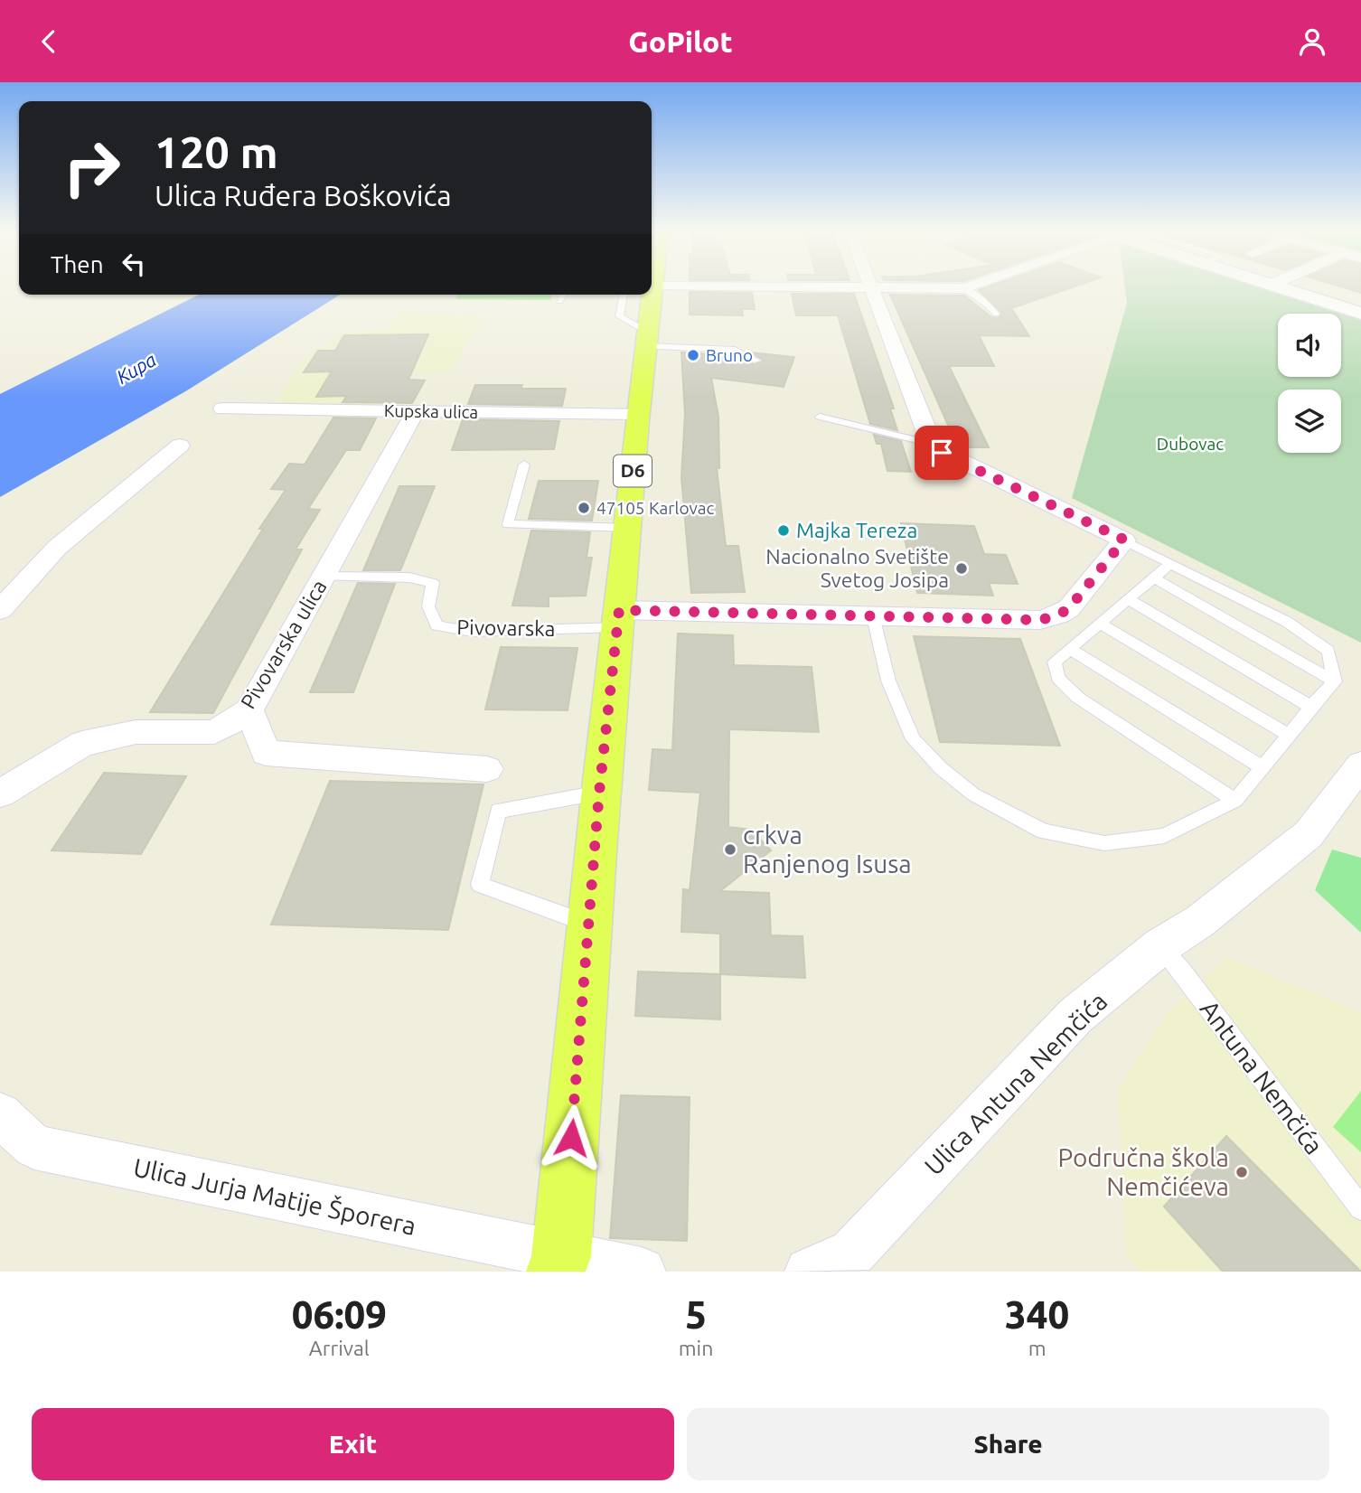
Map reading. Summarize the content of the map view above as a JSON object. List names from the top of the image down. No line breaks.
{"streets":{"main road":["D6"],"street":["Kupska ulica","Pivovarska ulica","Ulica Antuna Nemčića","Ulica Jurja Matije Šporera"],"lane":["Pivovarska","Antuna Nemčića"]},"crossings":[["Kupska ulica","D6"],["Kupska ulica","Pivovarska ulica"],["D6","Pivovarska"],["D6","Ulica Jurja Matije Šporera"],["Pivovarska","Pivovarska ulica"],["Antuna Nemčića","Ulica Antuna Nemčića"]],"water":["Kupa"],"parks":["Dubovac"],"places":["Bruno","47105 Karlovac","Majka Tereza","Nacionalno Svetište Svetog Josipa","crkva Ranjenog Isusa","Područna škola Nemčićeva"],"page":{"header":"GoPilot","turn":["120 m","Ulica Ruđera Boškovića"],"then":"Then","eta":["06:09","Arrival","5","min","340","m"],"buttons":["Exit","Share"]}}
